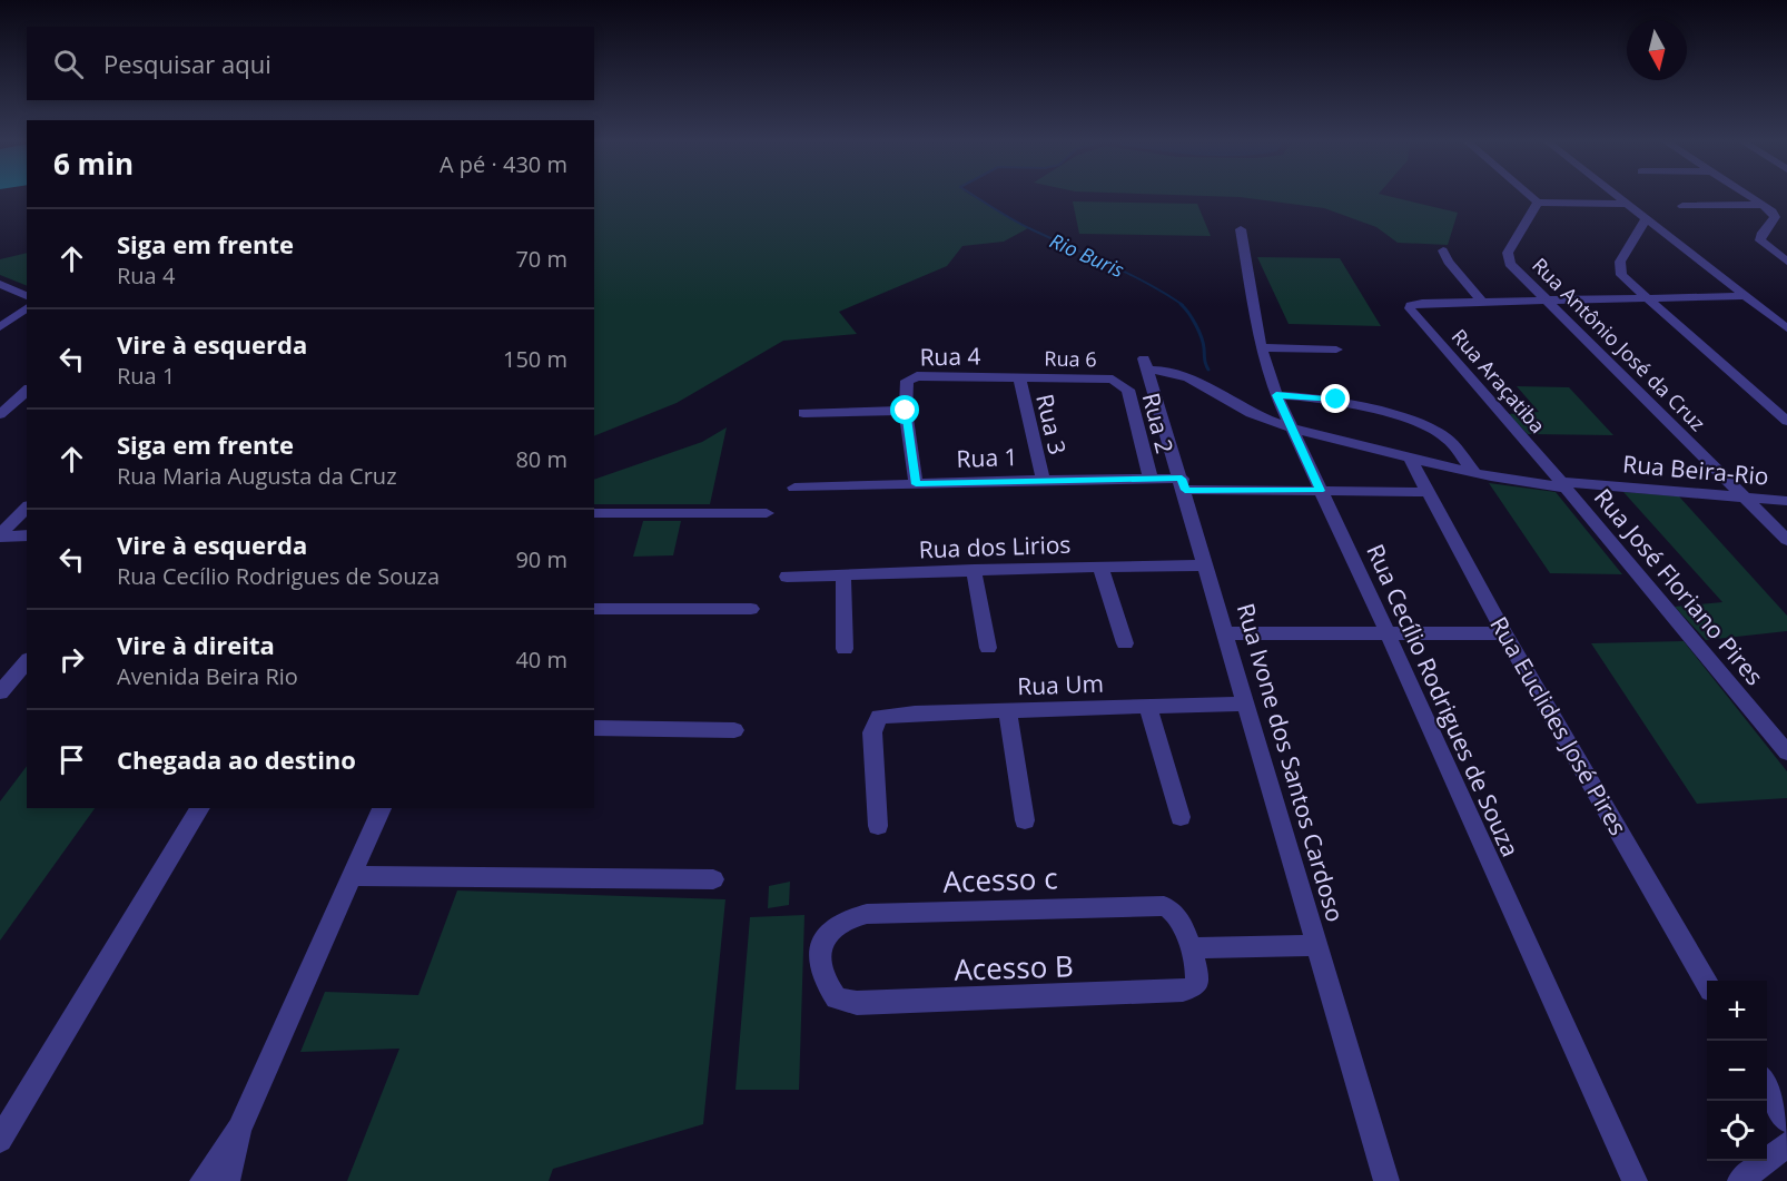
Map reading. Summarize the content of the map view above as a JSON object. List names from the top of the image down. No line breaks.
{"streets":{"street":["Rua Antônio José da Cruz","Rua 4","Rua 6","Rua Araçatiba","Rua 2","Rua 3","Rua 1","Rua Beira-Rio","Rua dos Lirios","Rua José Floriano Pires","Rua Um","Rua Cecílio Rodrigues de Souza","Rua Euclides José Pires","Rua Ivone dos Santos Cardoso","Acesso c","Acesso B"]},"crossings":[["Rua Antônio José da Cruz","Rua Beira-Rio"],["Rua 4","Rua 6"],["Rua 4","Rua 3"],["Rua 4","Rua 1"],["Rua 6","Rua 2"],["Rua 6","Rua 3"],["Rua Araçatiba","Rua Beira-Rio"],["Rua Araçatiba","Rua José Floriano Pires"],["Rua 2","Rua 1"],["Rua 3","Rua 1"],["Rua 1","Rua Cecílio Rodrigues de Souza"],["Rua 1","Rua Euclides José Pires"],["Rua 1","Rua Ivone dos Santos Cardoso"],["Rua Beira-Rio","Rua José Floriano Pires"],["Rua Beira-Rio","Rua Cecílio Rodrigues de Souza"],["Rua Beira-Rio","Rua Euclides José Pires"],["Rua Beira-Rio","Rua Ivone dos Santos Cardoso"],["Rua dos Lirios","Rua Ivone dos Santos Cardoso"],["Rua Um","Rua Ivone dos Santos Cardoso"],["Acesso c","Acesso B"]],"water":["Rio Buris"],"north":"bottom","page":{"search":"Pesquisar aqui","heading":["6 min","A pé · 430 m"],"list":[["Siga em frente","Rua 4","70 m"],["Vire à esquerda","Rua 1","150 m"],["Siga em frente","Rua Maria Augusta da Cruz","80 m"],["Vire à esquerda","Rua Cecílio Rodrigues de Souza","90 m"],["Vire à direita","Avenida Beira Rio","40 m"],"Chegada ao destino"],"map_buttons":["+","−"]}}
